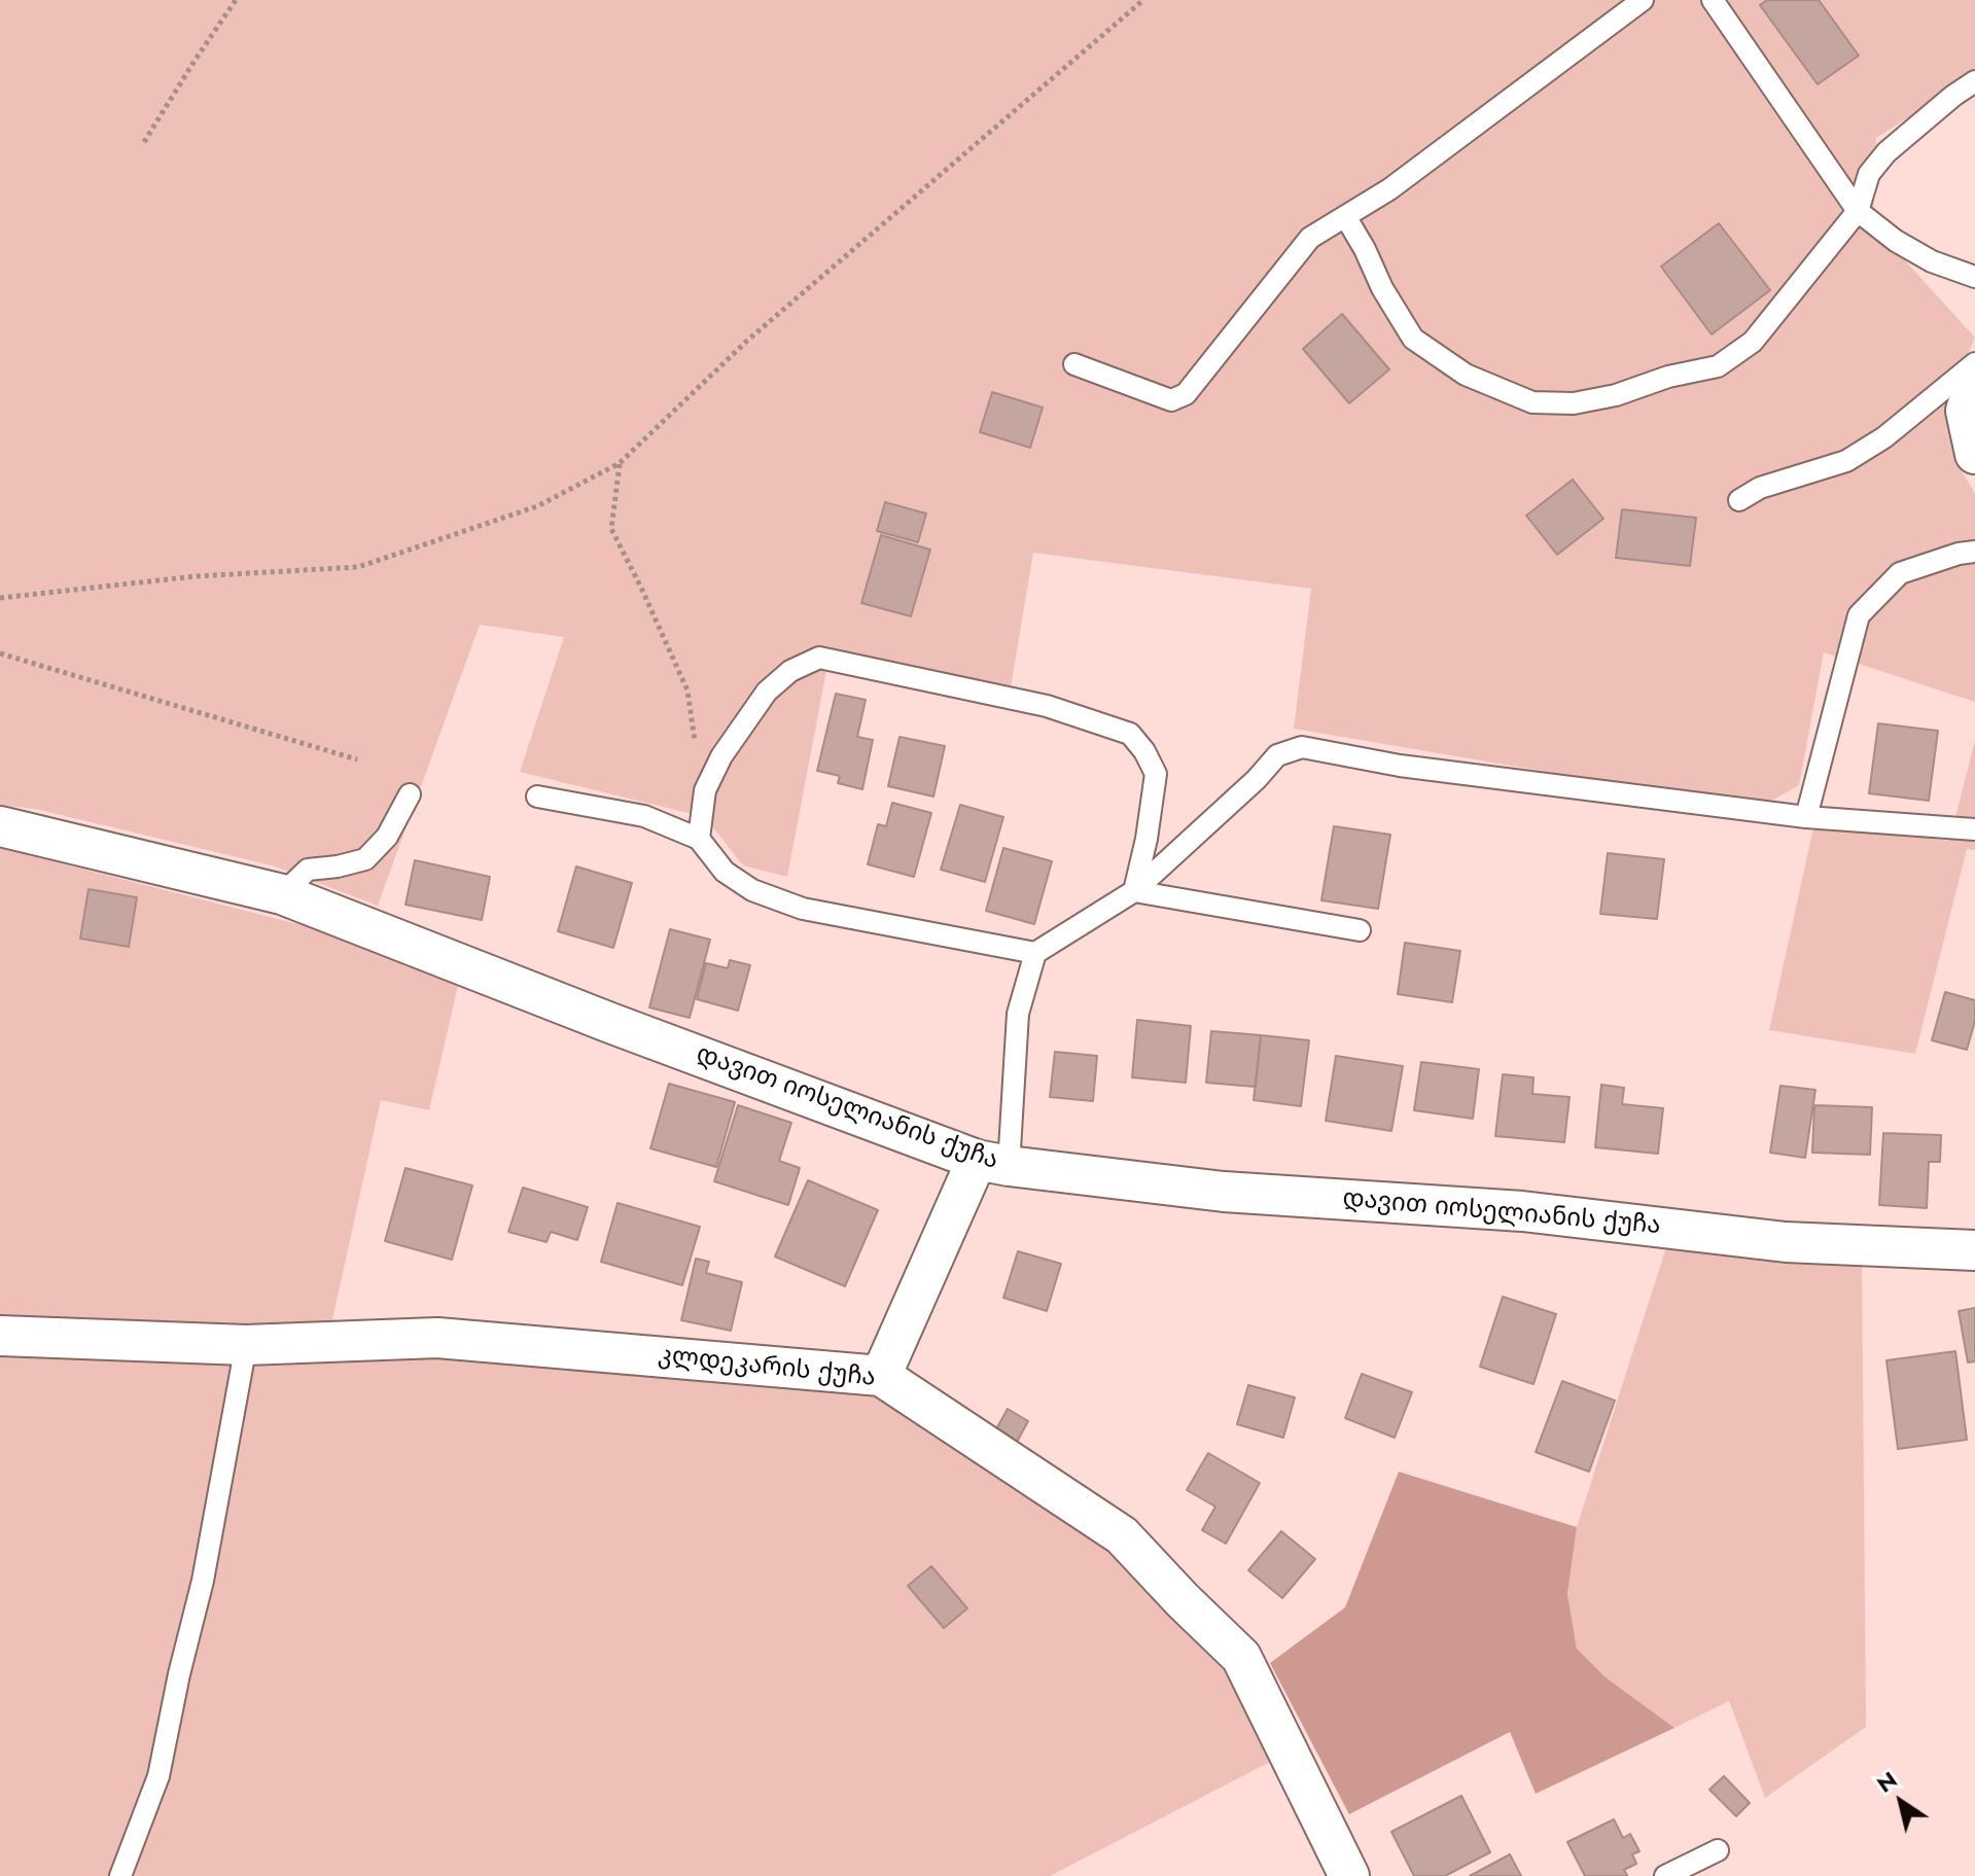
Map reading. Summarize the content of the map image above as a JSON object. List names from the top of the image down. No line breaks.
{"streets":{"street":["დავით იოსელიანის ქუჩა","კლდეკარის ქუჩა"]},"north":"top left"}
